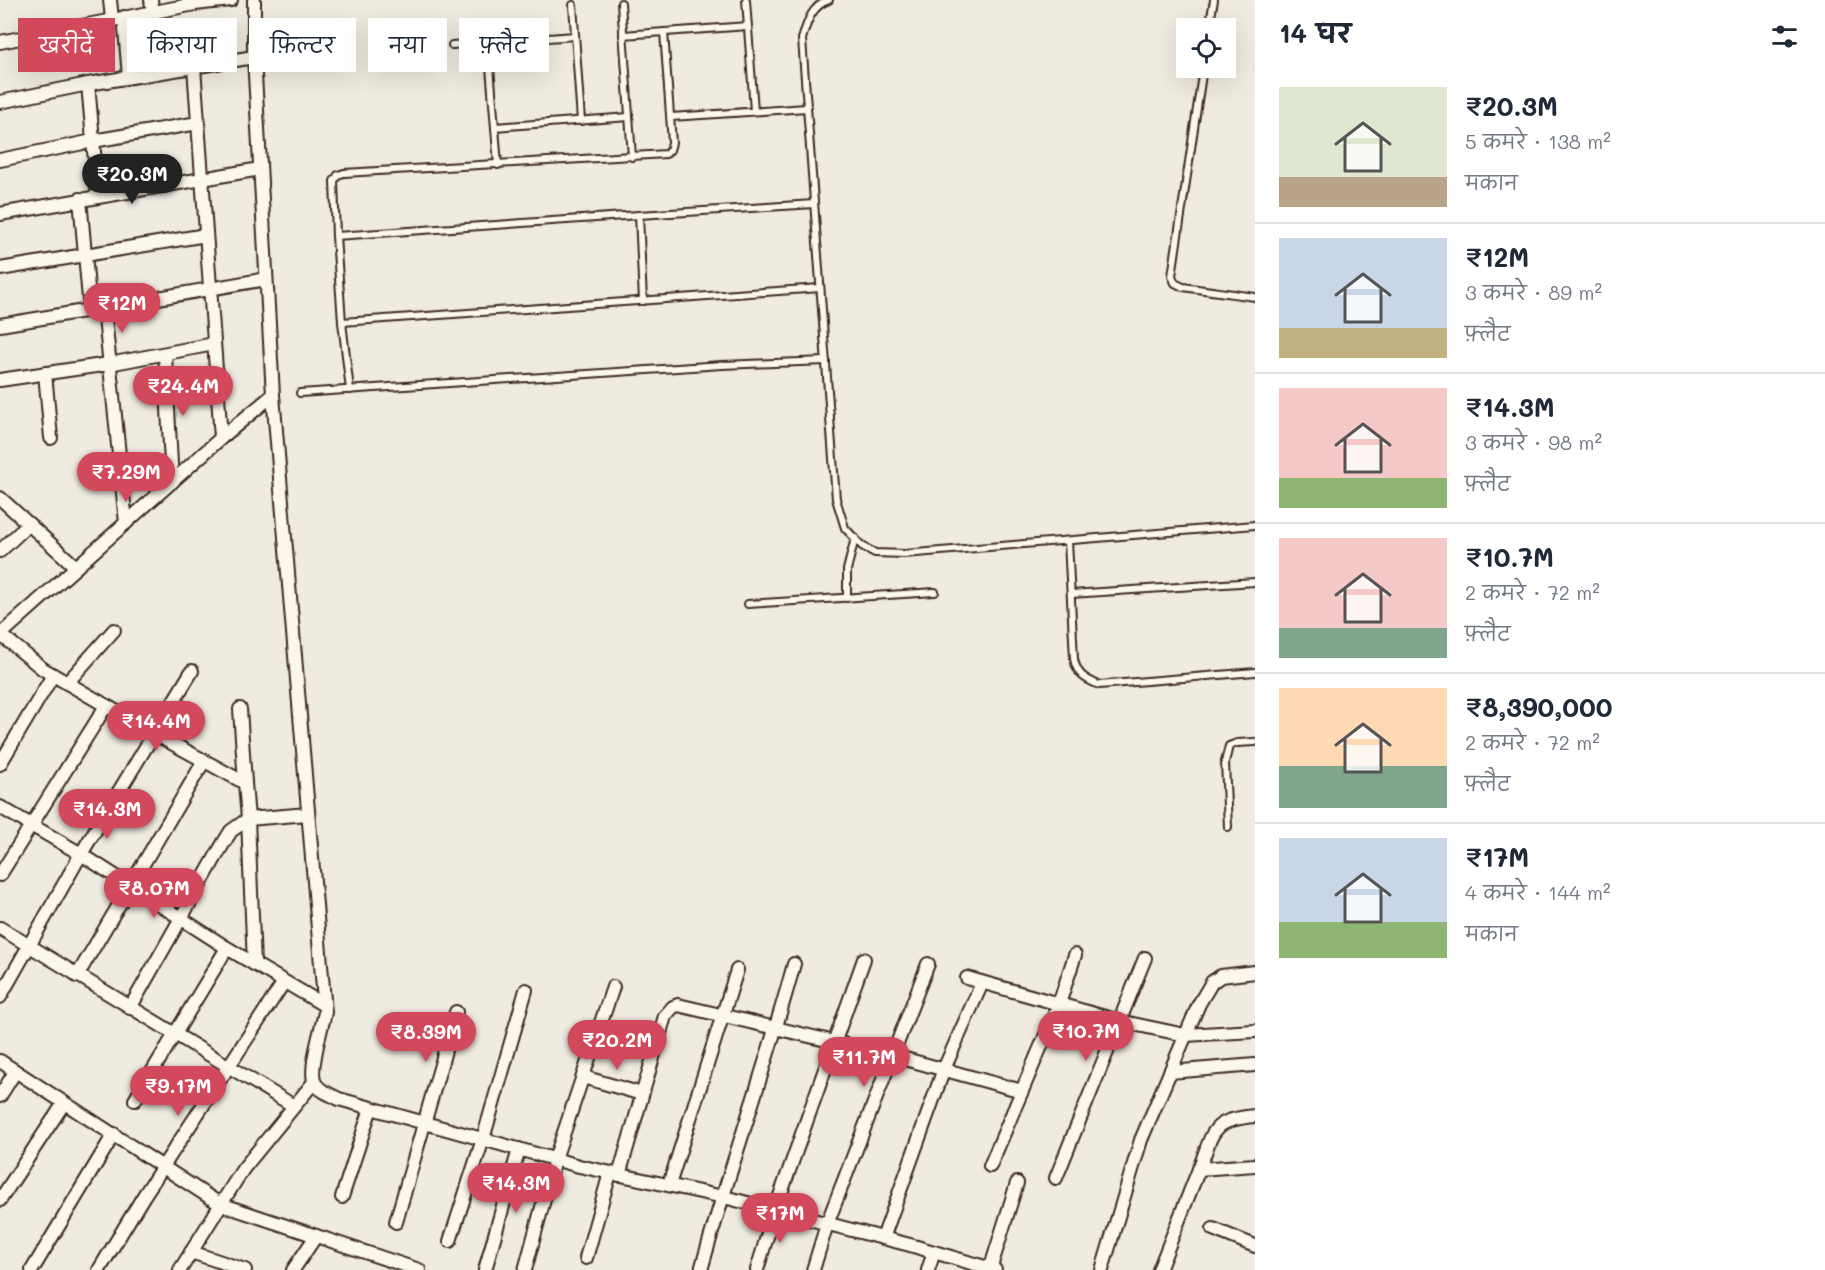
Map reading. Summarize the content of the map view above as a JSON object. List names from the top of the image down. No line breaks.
{"page":{"heading":"14 घर","chip":["खरीदें","किराया","फ़िल्टर","नया","फ़्लैट"],"list":[{"name":"₹20.3M","note":"5 कमरे · 138 m² · मकान"},{"name":"₹12M","note":"3 कमरे · 89 m² · फ़्लैट"},{"name":"₹14.3M","note":"3 कमरे · 98 m² · फ़्लैट"},{"name":"₹10.7M","note":"2 कमरे · 72 m² · फ़्लैट"},{"name":"₹8,390,000","note":"2 कमरे · 72 m² · फ़्लैट"},{"name":"₹17M","note":"4 कमरे · 144 m² · मकान"}],"price":["₹20.3M","₹12M","₹24.4M","₹7.29M","₹14.4M","₹14.3M","₹8.07M","₹10.7M","₹8.39M","₹20.2M","₹11.7M","₹9.17M","₹14.3M","₹17M"]}}
